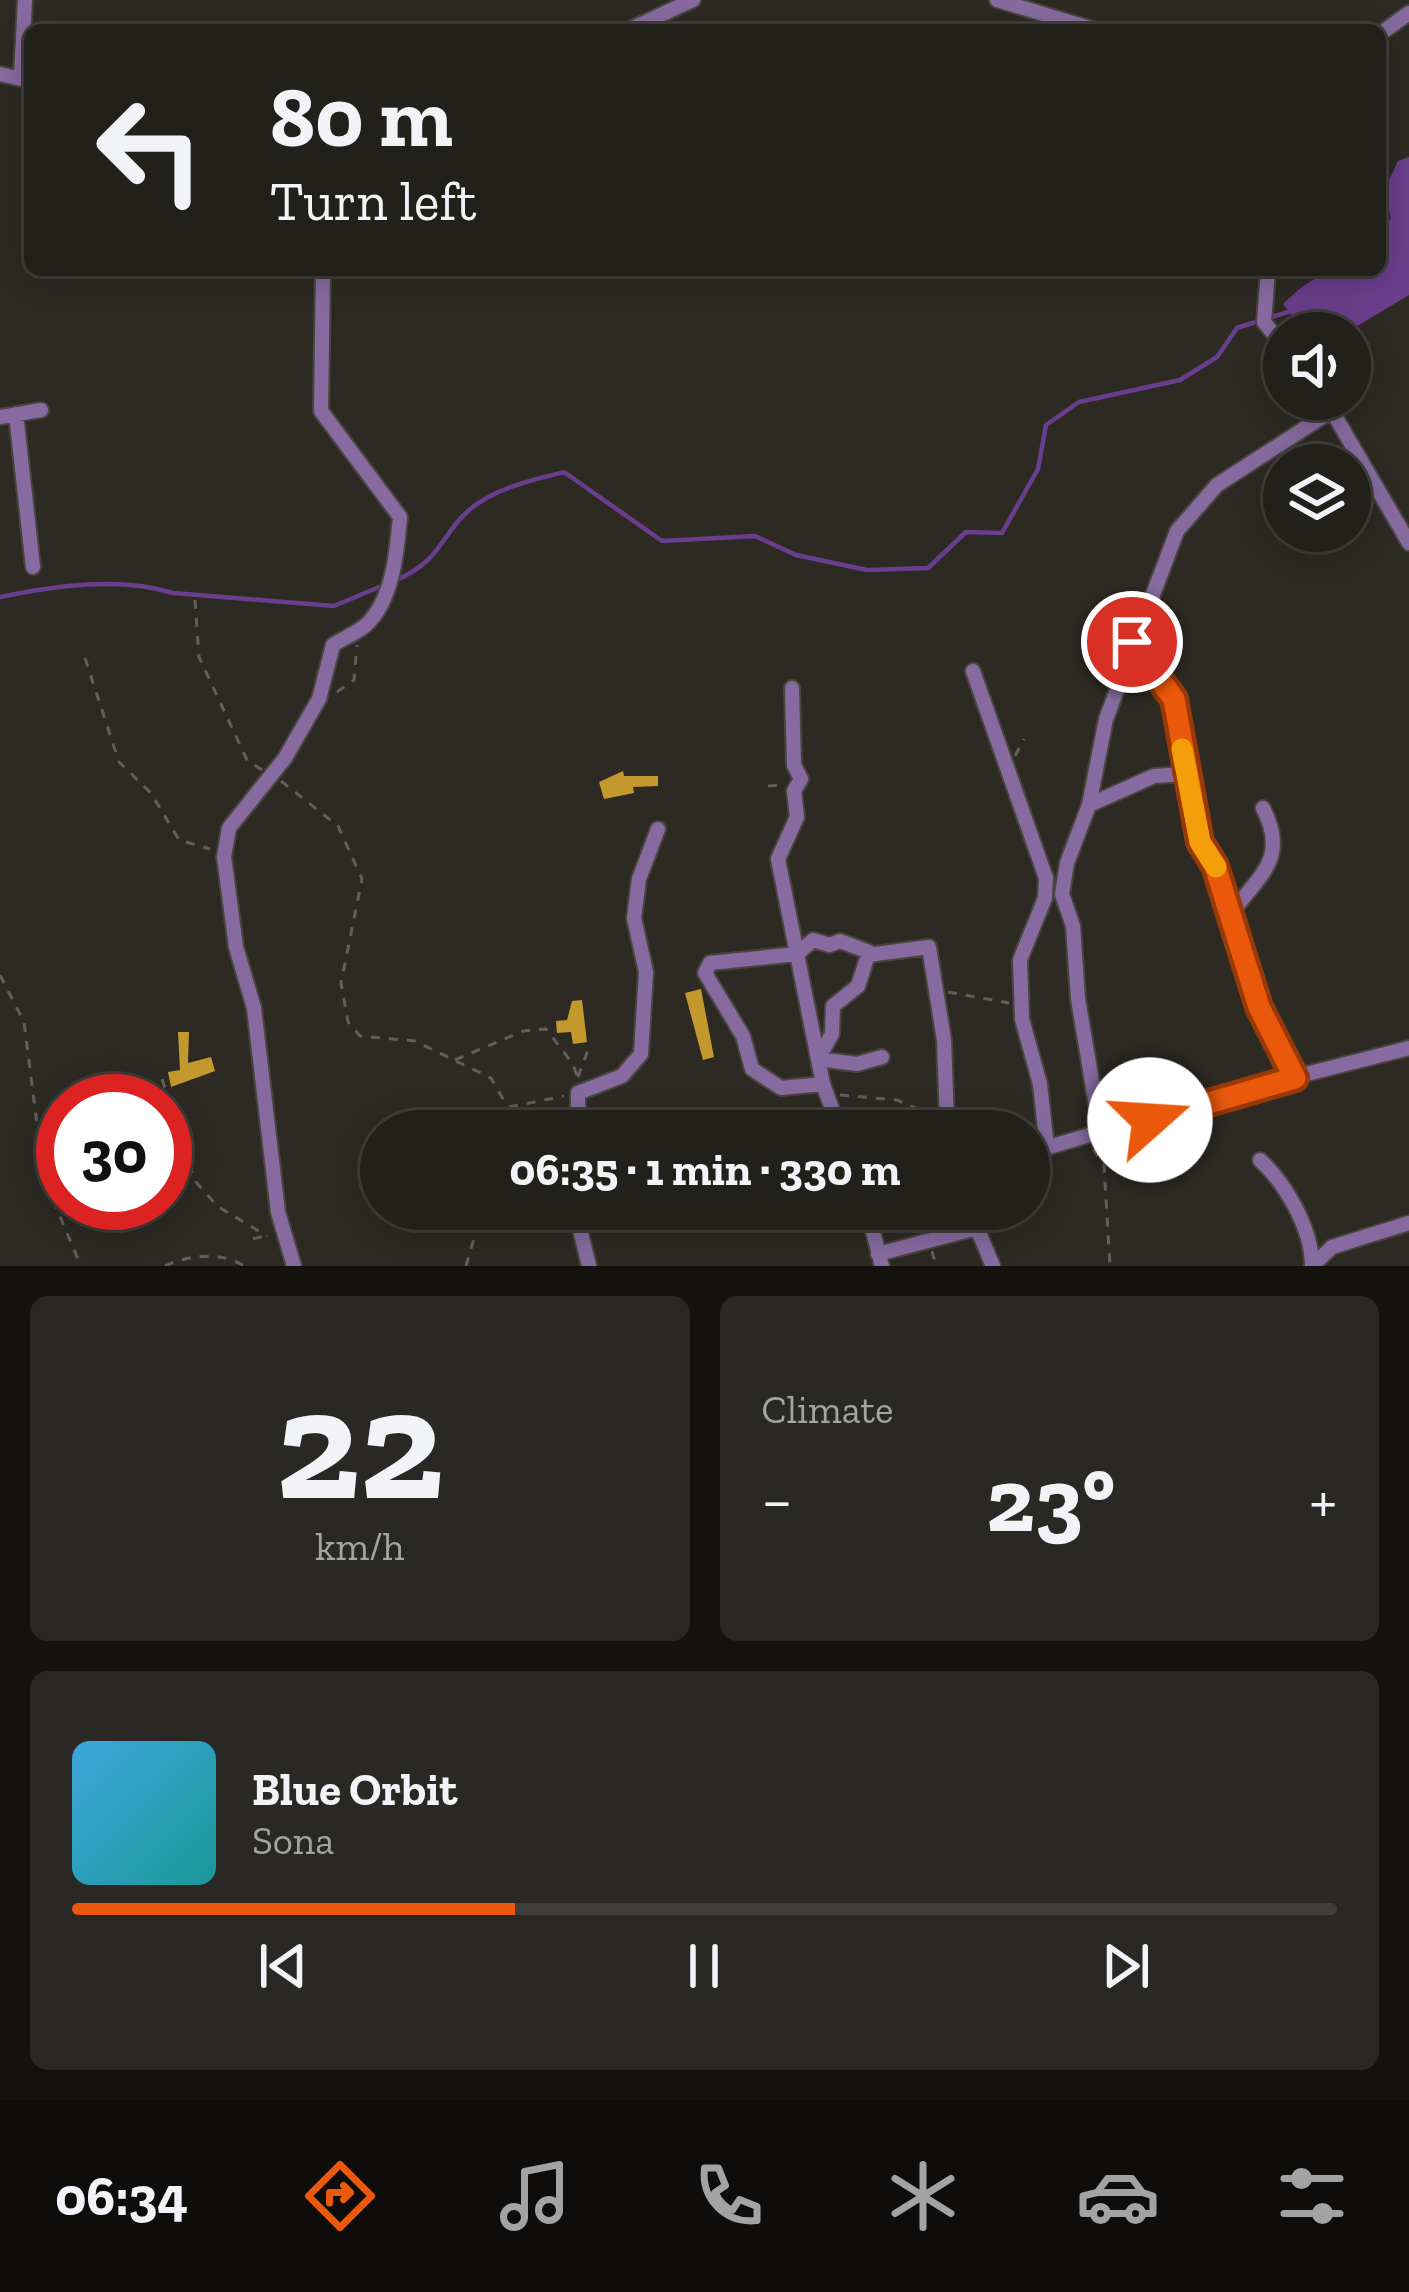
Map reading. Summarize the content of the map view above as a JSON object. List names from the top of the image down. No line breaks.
{"page":{"turn":["80 m","Turn left"],"limit":"30","trip":"06:35 · 1 min · 330 m","tile":[["22","km/h"],"Climate"],"heat":["−","23°","+"],"song":["Blue Orbit","Sona"],"tabs":"06:34"}}
